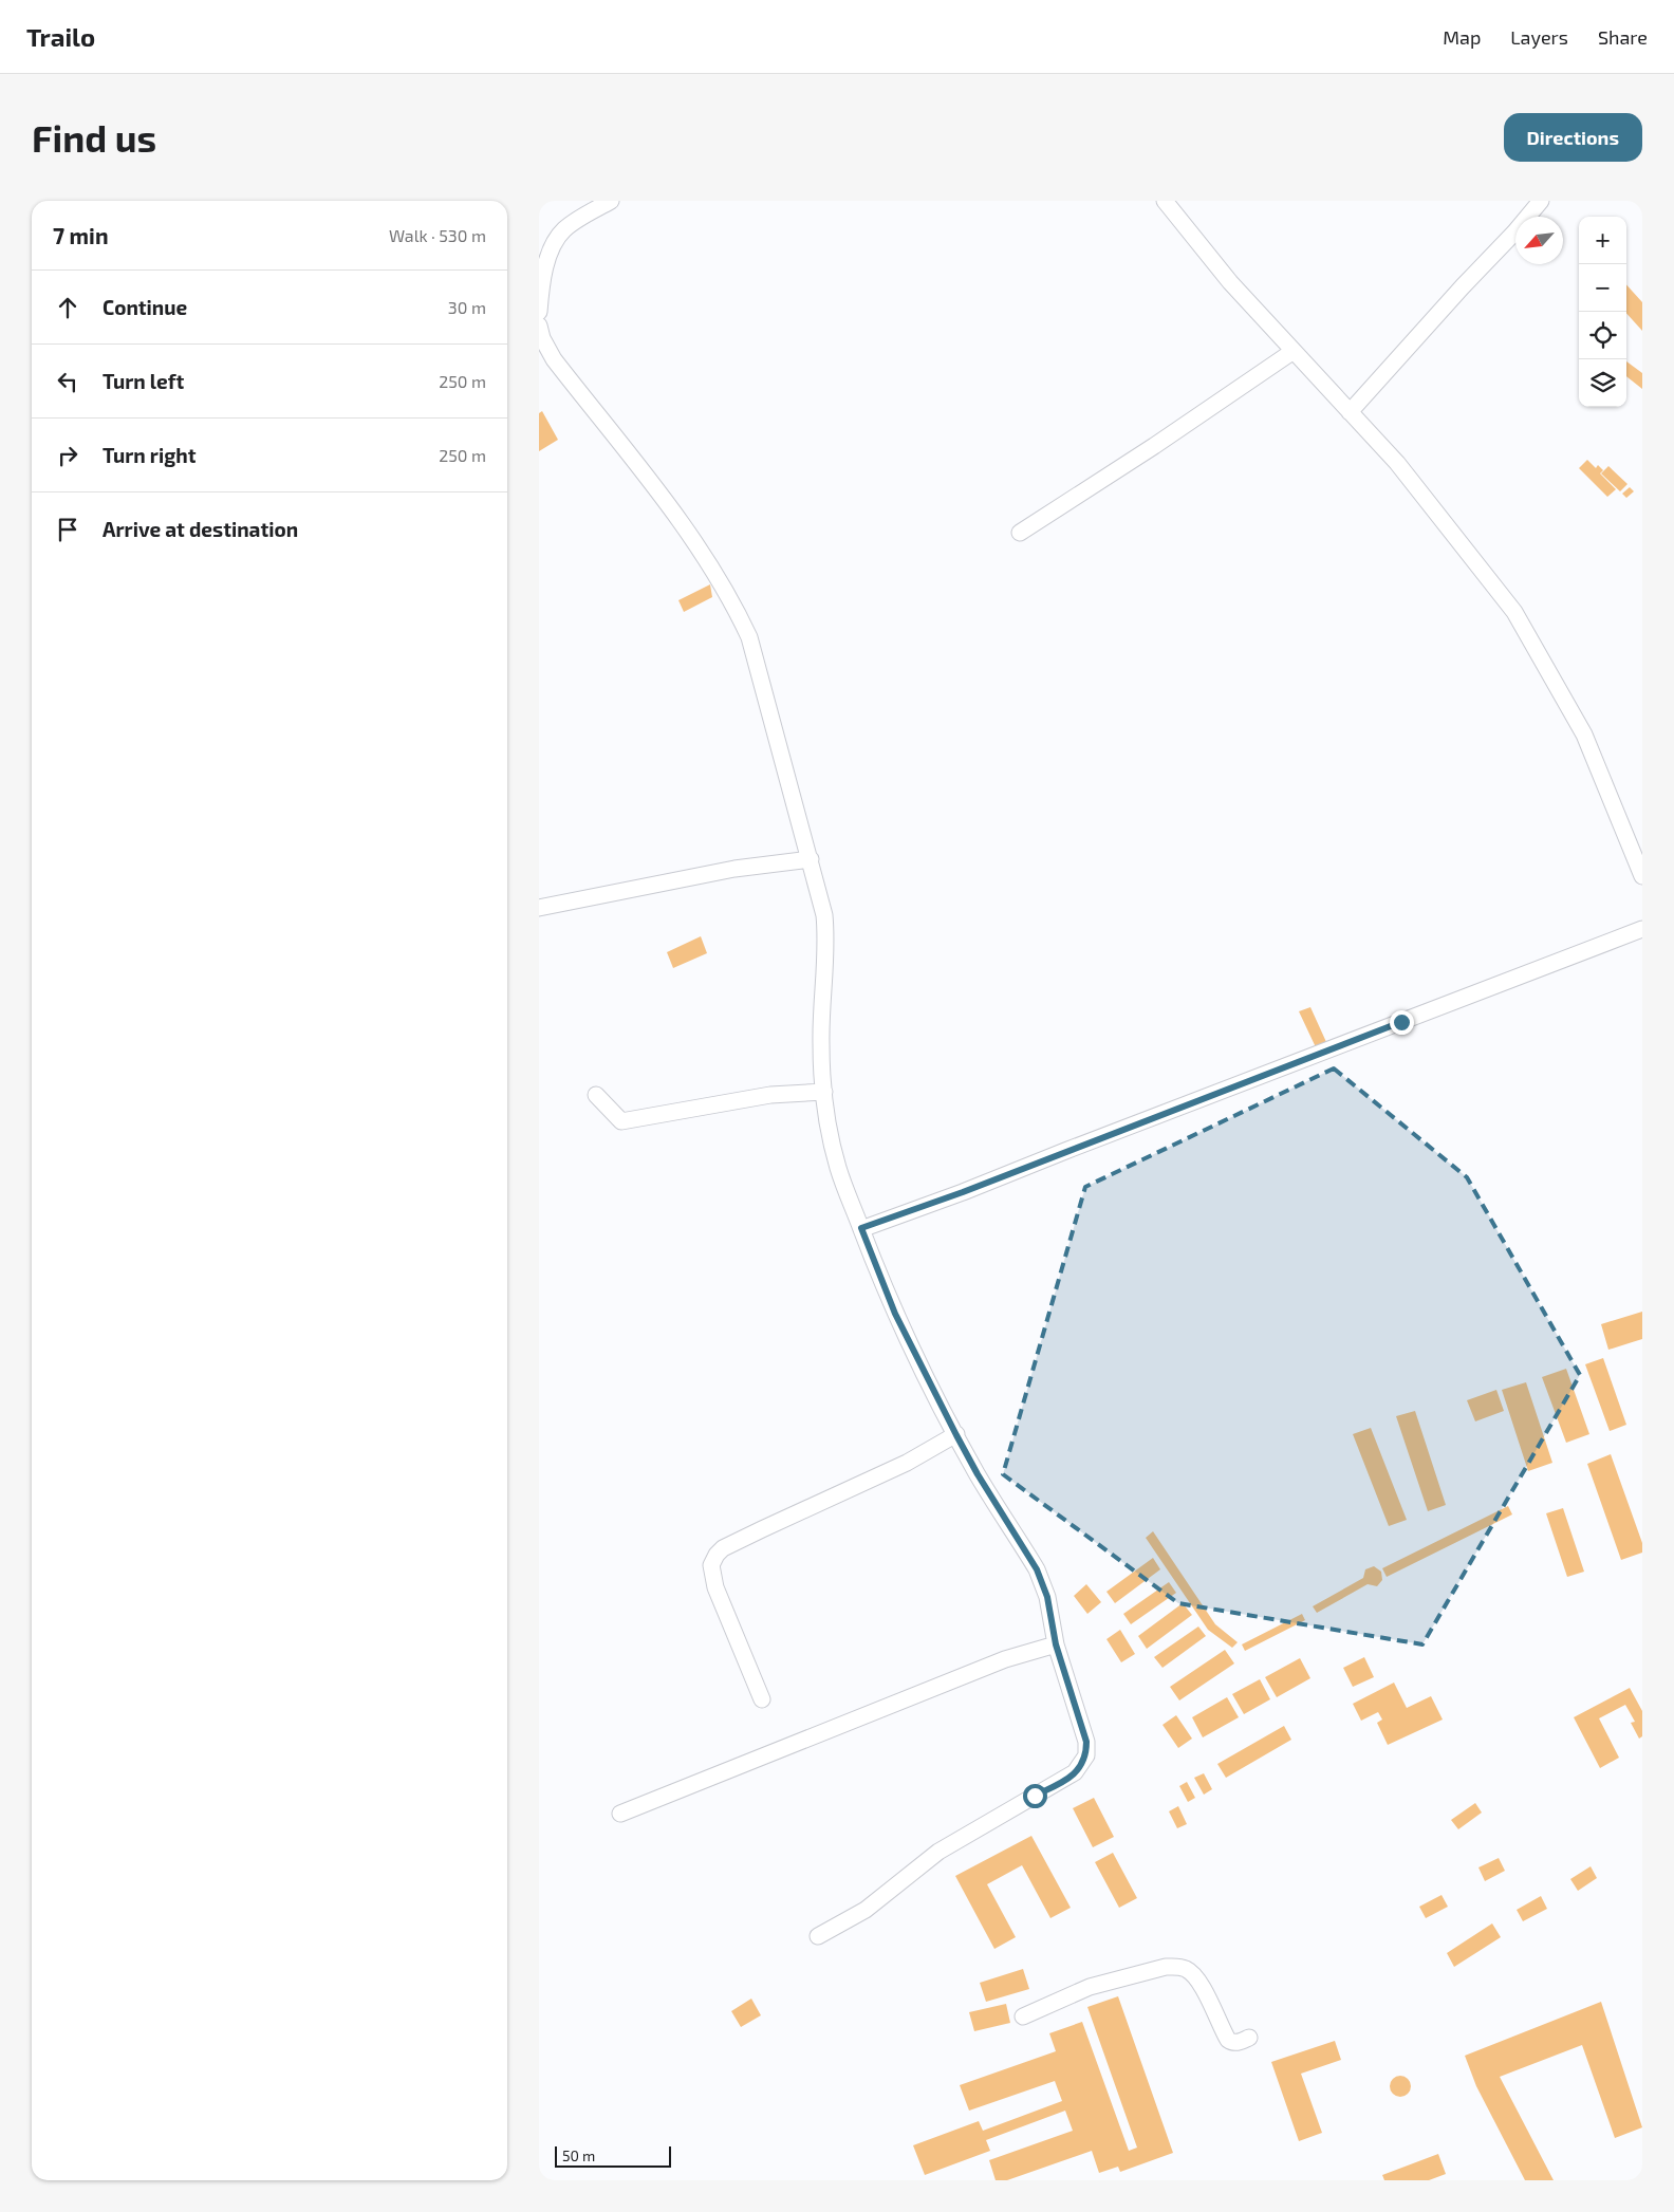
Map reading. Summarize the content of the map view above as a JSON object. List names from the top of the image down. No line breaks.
{"scale_bar":"50 m","north":"bottom left","page":{"header":"Trailo","nav":["Map","Layers","Share"],"buttons":"Directions","title":"Find us","heading":["7 min","Walk · 530 m"],"map_buttons":["+","−"],"list":[["Continue","30 m"],["Turn left","250 m"],["Turn right","250 m"],"Arrive at destination"],"scale":"50 m"}}
